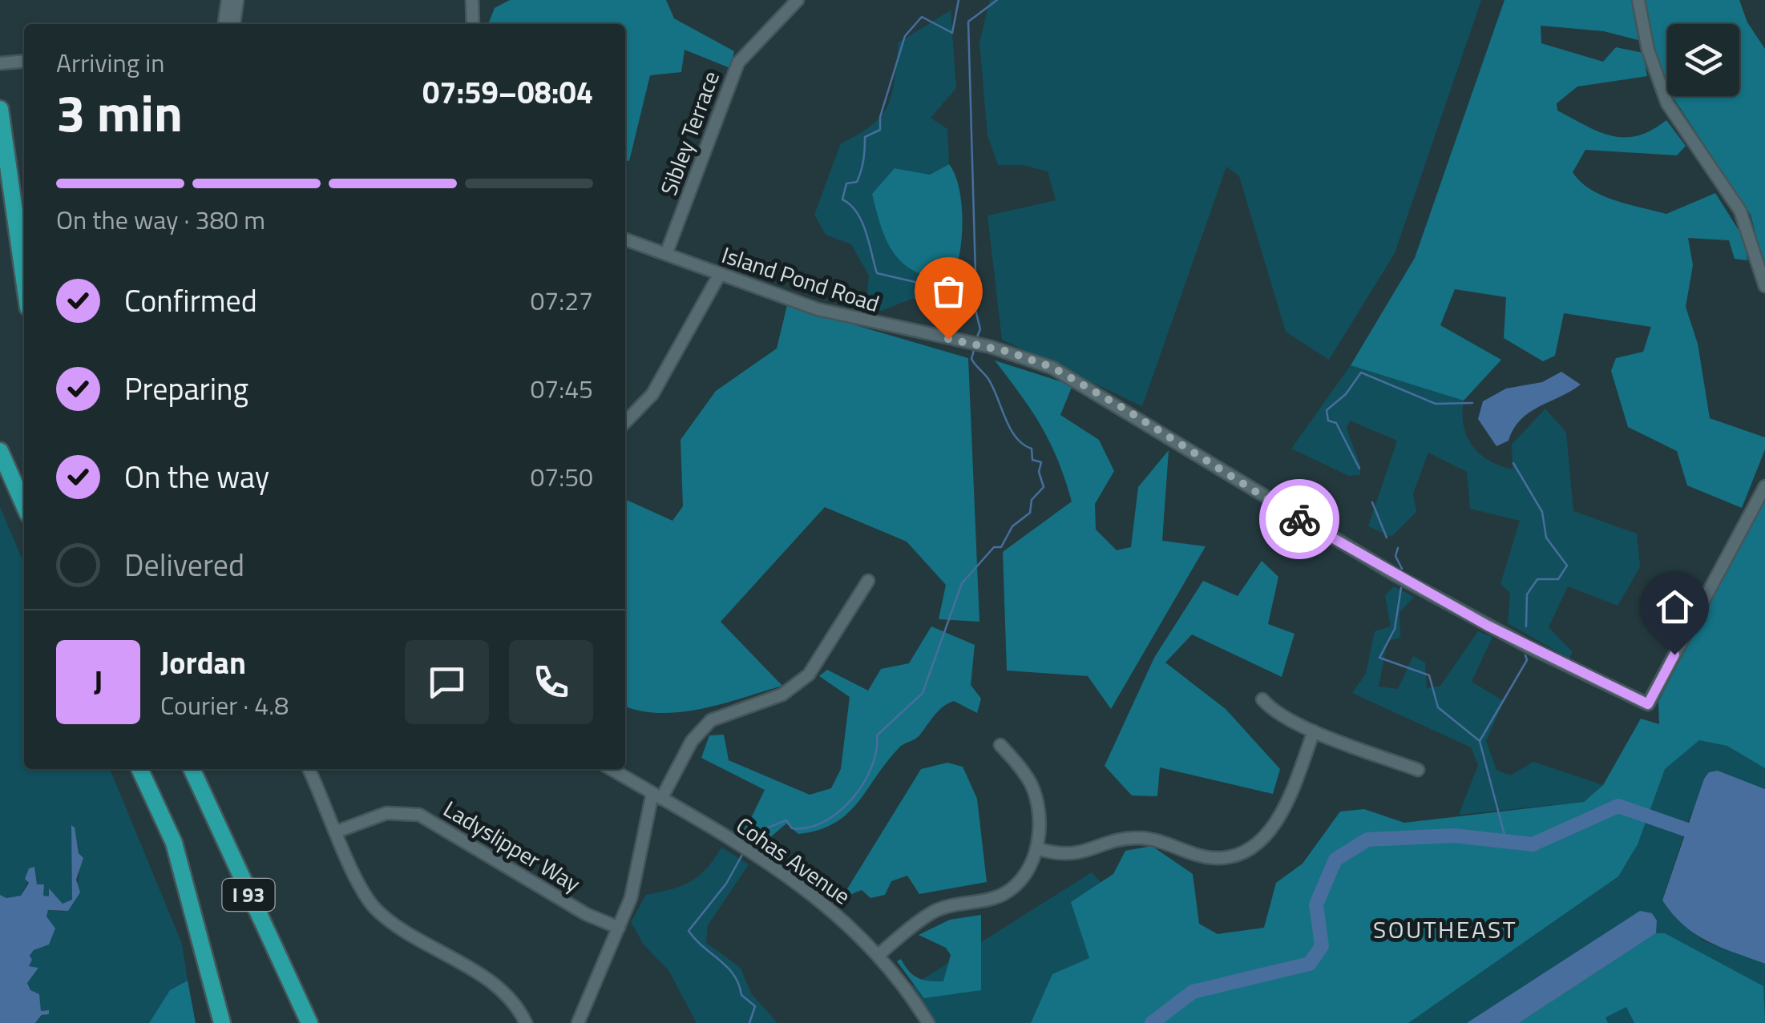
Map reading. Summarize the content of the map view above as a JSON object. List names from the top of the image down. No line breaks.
{"streets":{"highway":["I 93"],"street":["Sibley Terrace","Island Pond Road","Ladyslipper Way","Cohas Avenue"]},"crossings":[["Sibley Terrace","Island Pond Road"]],"districts":["SOUTHEAST"],"page":{"heading":["3 min","Arriving in","07:59–08:04"],"panel":["Jordan","Courier · 4.8"],"bar":"On the way · 380 m","list":[["Confirmed","07:27"],["Preparing","07:45"],["On the way","07:50"],"Delivered"],"round":"J"}}
